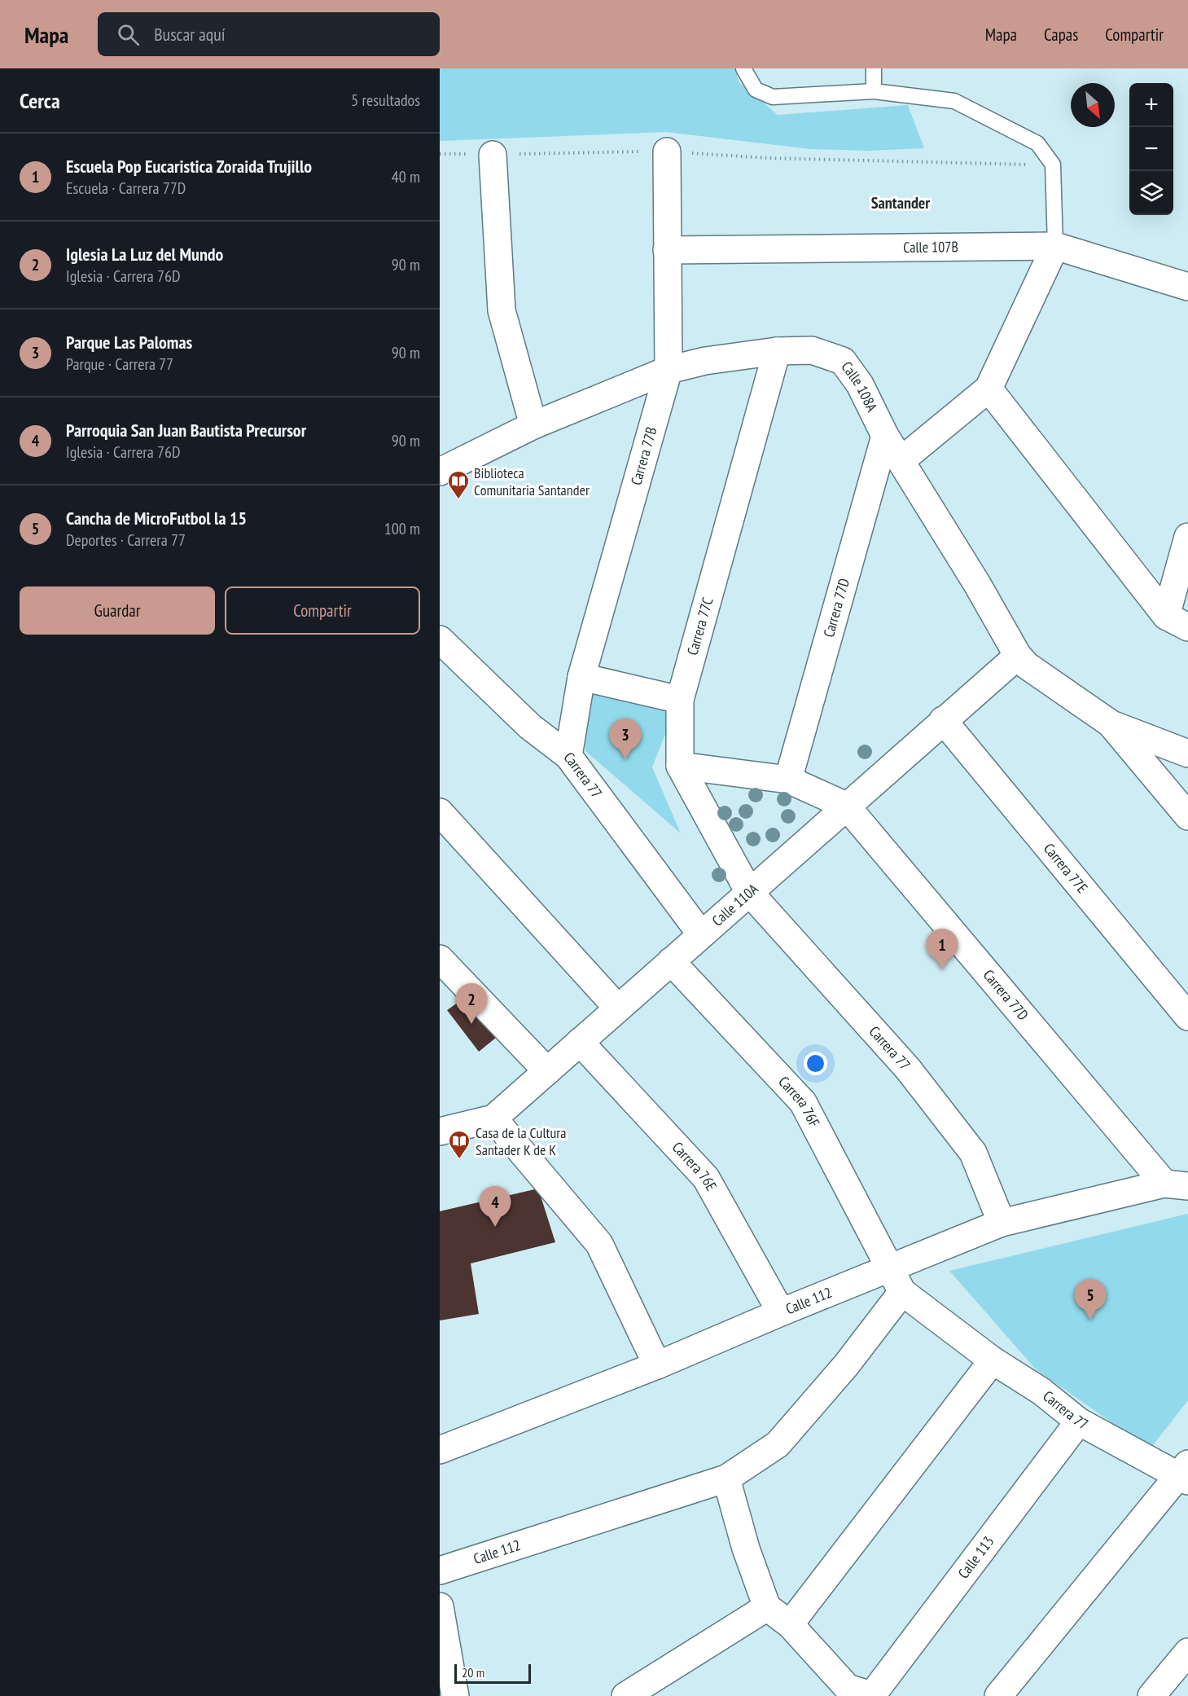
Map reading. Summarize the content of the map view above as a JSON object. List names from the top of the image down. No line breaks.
{"streets":{"street":["Calle 107B","Calle 108A","Carrera 77B","Carrera 77D","Carrera 77C","Carrera 77","Carrera 77E","Calle 110A","Carrera 76F","Carrera 76E","Calle 112","Calle 113"]},"crossings":[["Calle 107B","Carrera 77B"],["Calle 108A","Carrera 77B"],["Calle 108A","Carrera 77D"],["Calle 108A","Carrera 77C"],["Calle 108A","Calle 110A"],["Carrera 77B","Carrera 77"],["Carrera 77D","Calle 110A"],["Carrera 77D","Calle 112"],["Carrera 77C","Carrera 77"],["Carrera 77C","Calle 110A"],["Carrera 77","Calle 110A"],["Carrera 77","Carrera 76F"],["Carrera 77","Calle 112"],["Carrera 77","Calle 113"],["Carrera 77E","Calle 110A"],["Calle 110A","Carrera 76F"],["Calle 110A","Carrera 76E"],["Carrera 76F","Calle 112"],["Carrera 76E","Calle 112"]],"districts":["Santander"],"places":{"library":["Biblioteca Comunitaria Santander","Casa de la Cultura Santader K de K"]},"scale_bar":"20 m","north":"bottom right","page":{"header":"Mapa","search":"Buscar aquí","nav":["Mapa","Capas","Compartir"],"heading":["Cerca","5 resultados"],"map_buttons":["+","−"],"list":[{"mark":"1","name":"Escuela Pop Eucaristica Zoraida Trujillo","note":"Escuela · Carrera 77D","value":"40 m"},{"mark":"2","name":"Iglesia La Luz del Mundo","note":"Iglesia · Carrera 76D","value":"90 m"},{"mark":"3","name":"Parque Las Palomas","note":"Parque · Carrera 77","value":"90 m"},{"mark":"4","name":"Parroquia San Juan Bautista Precursor","note":"Iglesia · Carrera 76D","value":"90 m"},{"mark":"5","name":"Cancha de MicroFutbol la 15","note":"Deportes · Carrera 77","value":"100 m"}],"buttons":["Guardar","Compartir"],"pins":["3","1","2","4","5"],"scale":"20 m"}}
